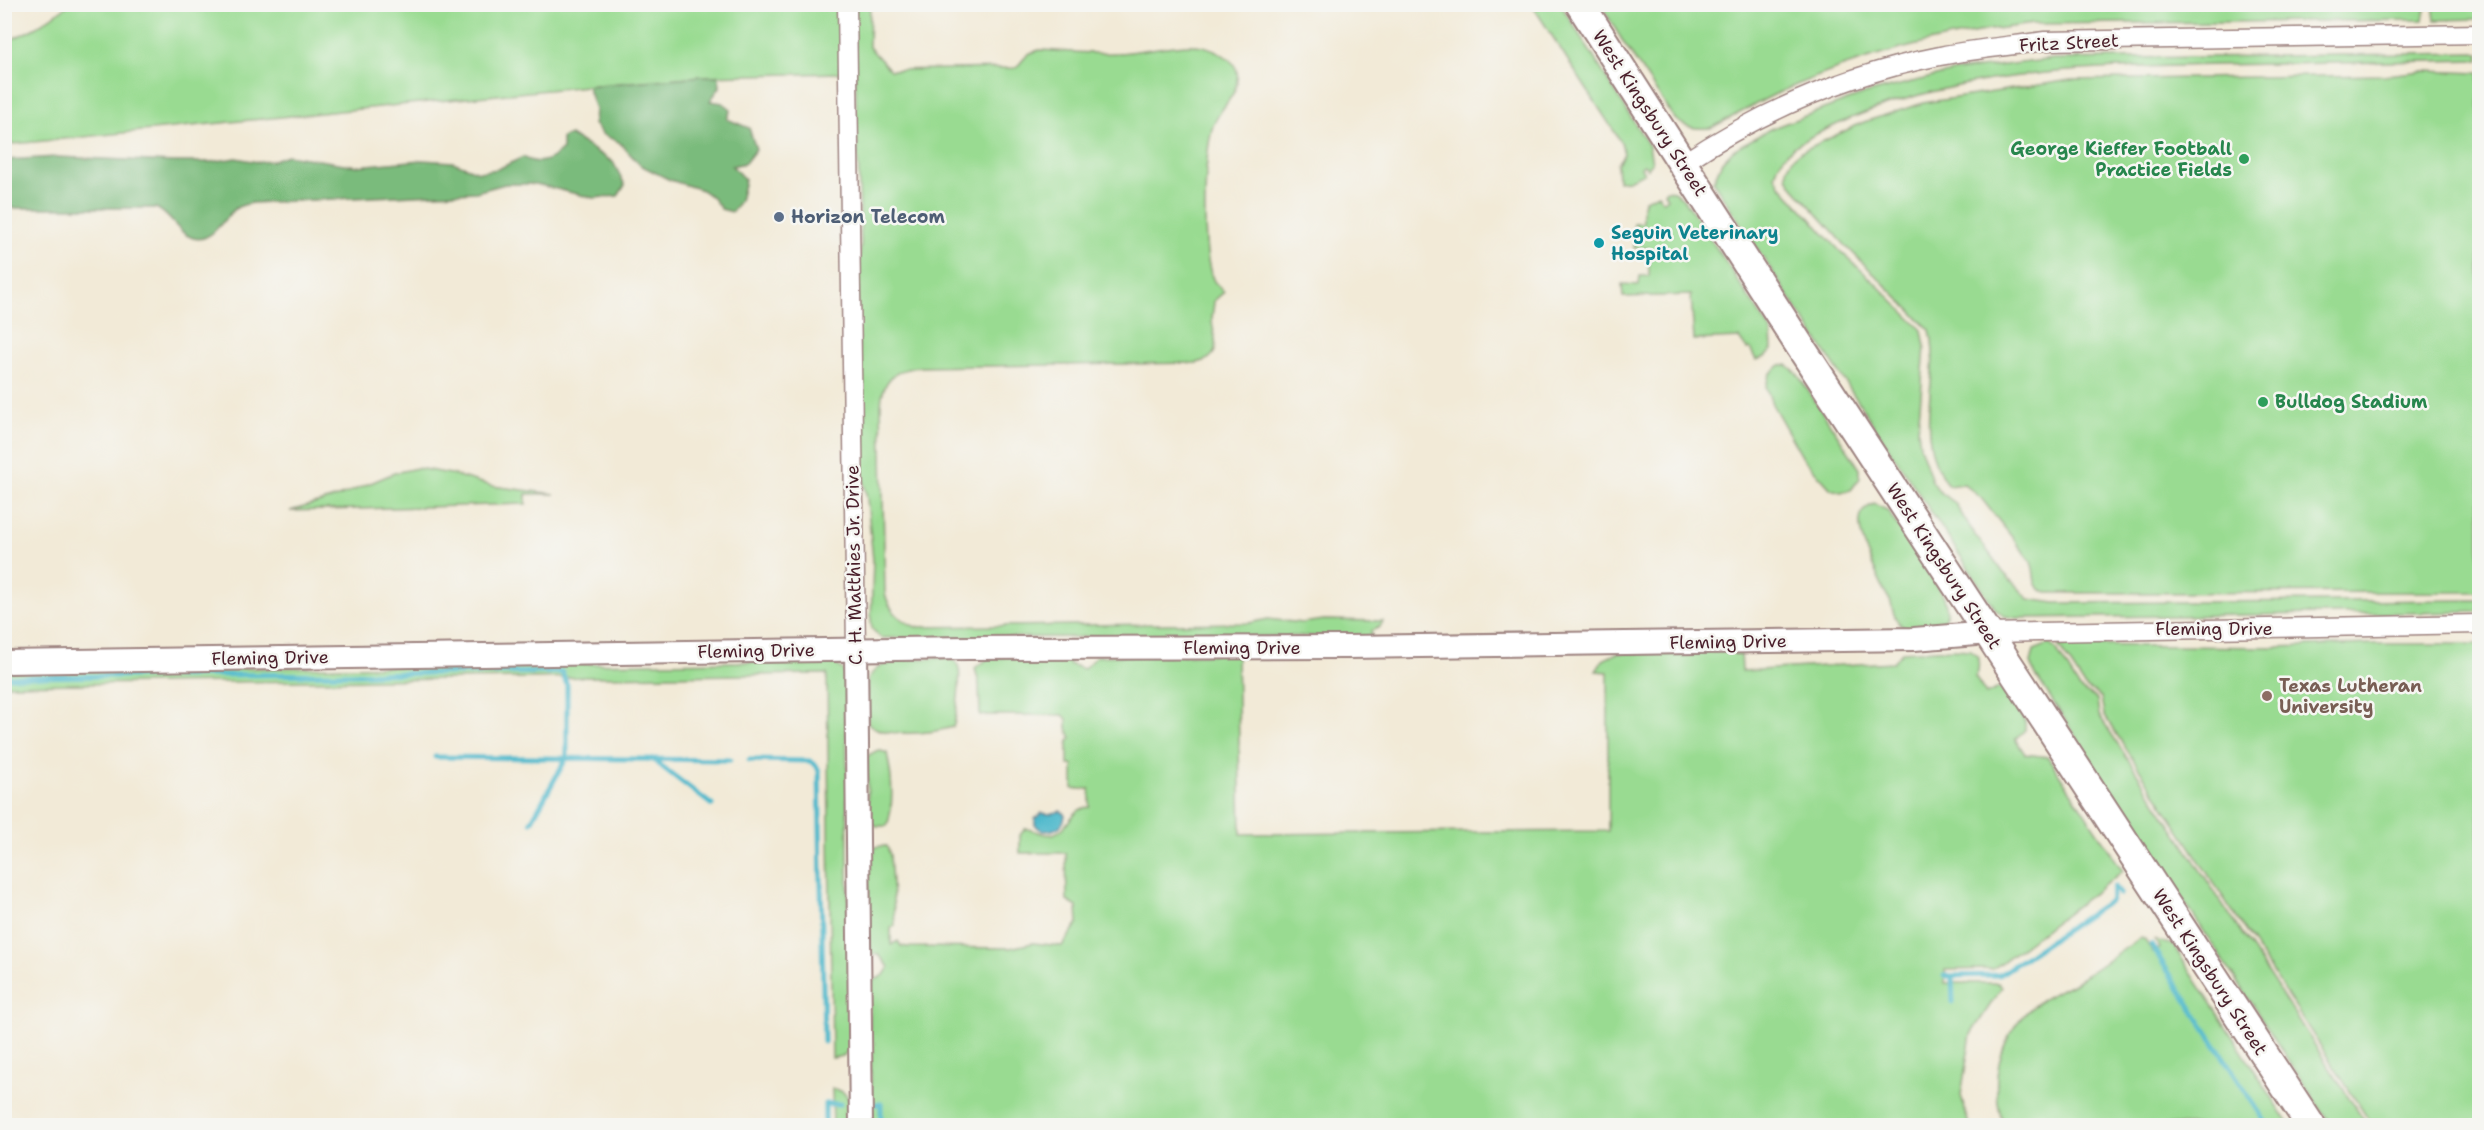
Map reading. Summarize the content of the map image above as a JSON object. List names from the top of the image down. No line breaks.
{"streets":{"main road":["West Kingsbury Street"],"street":["Fritz Street","C. H. Matthies Jr. Drive","Fleming Drive"]},"crossings":[["Fritz Street","West Kingsbury Street"],["West Kingsbury Street","Fleming Drive"],["C. H. Matthies Jr. Drive","Fleming Drive"]],"places":["George Kieffer Football Practice Fields","Horizon Telecom","Seguin Veterinary Hospital","Bulldog Stadium","Texas Lutheran University"]}
